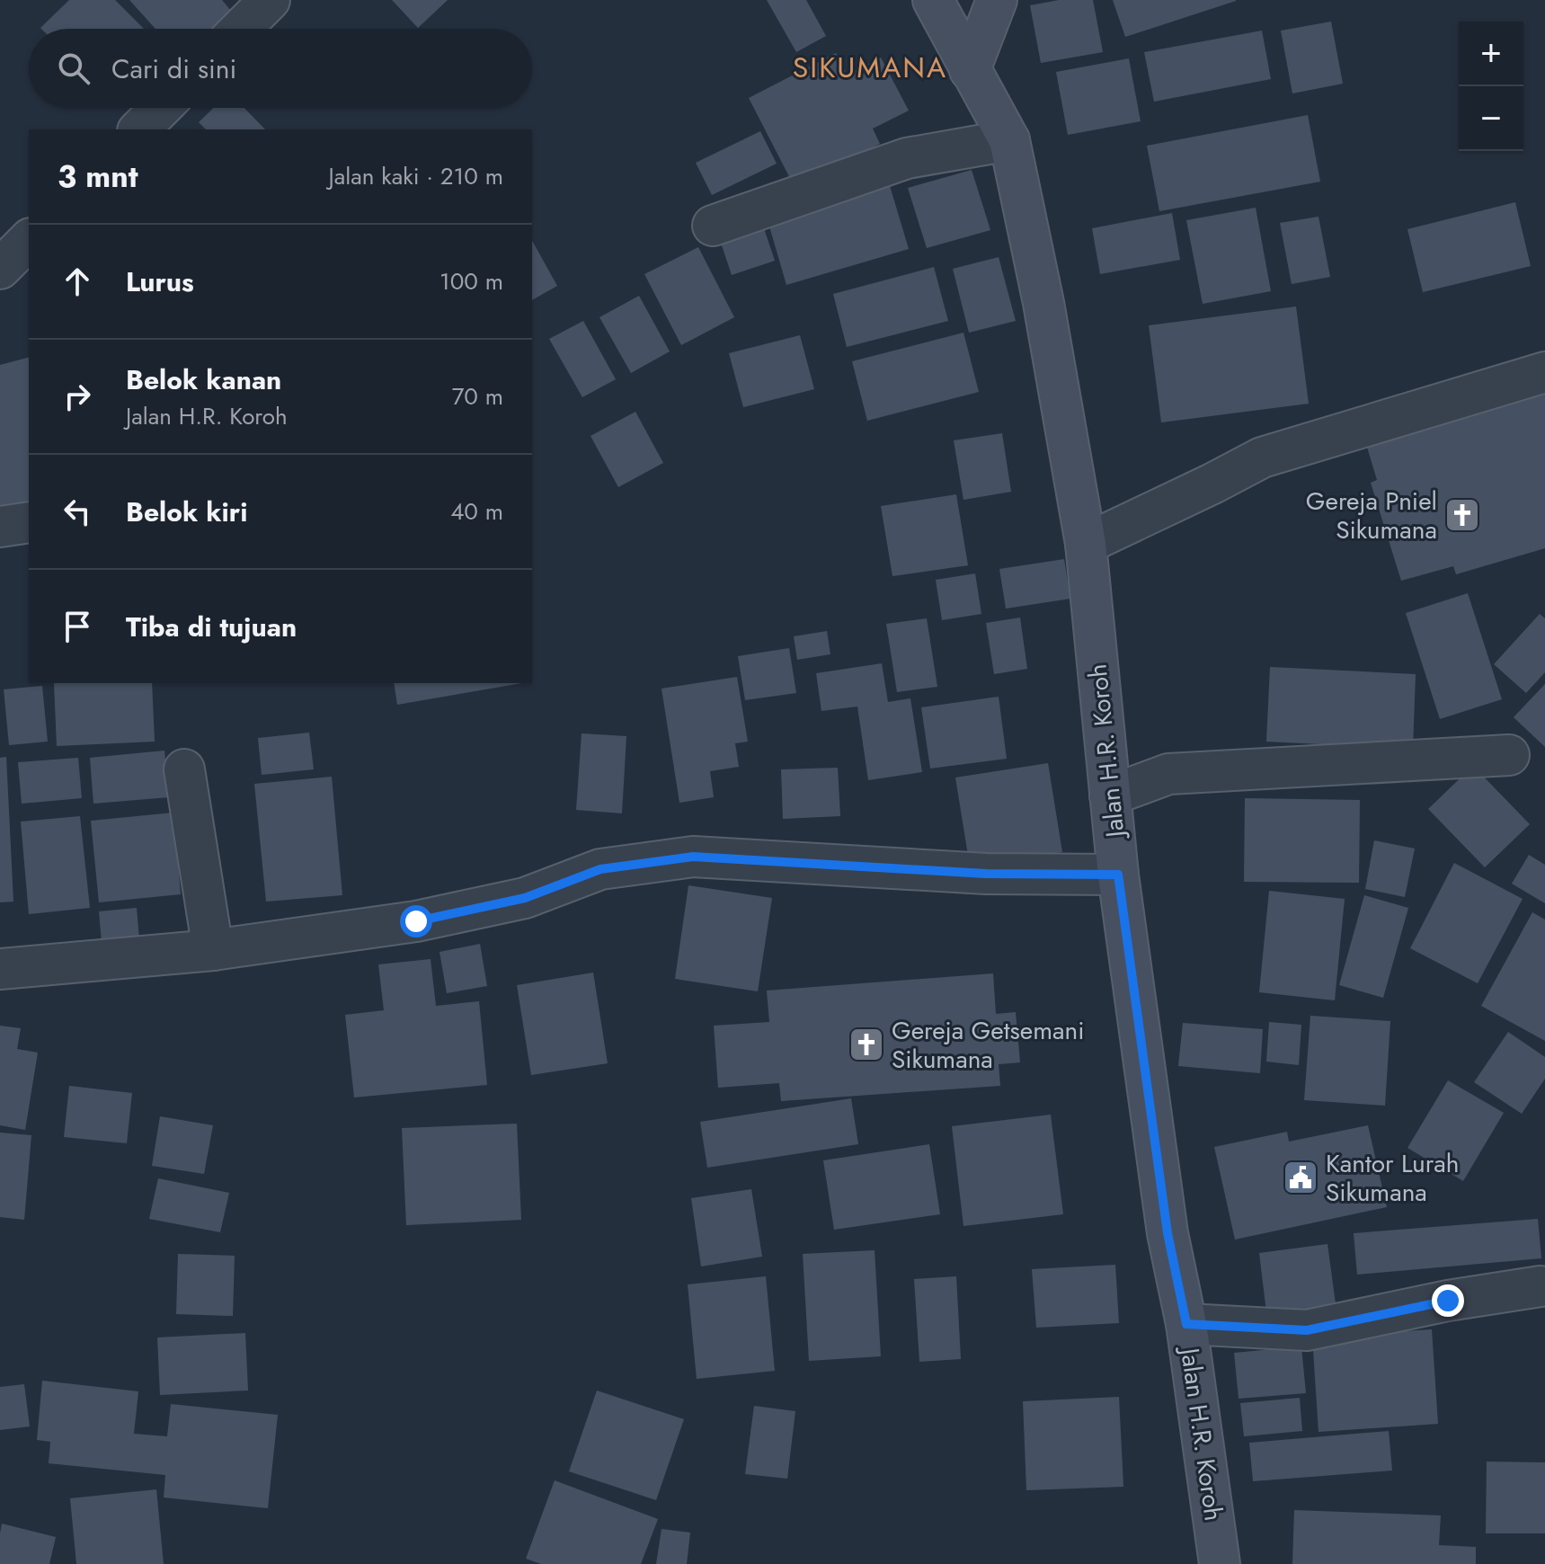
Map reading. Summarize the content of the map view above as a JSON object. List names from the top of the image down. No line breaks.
{"streets":{"main road":["Jalan H.R. Koroh"]},"districts":["SIKUMANA"],"places":{"church":["Gereja Pniel Sikumana","Gereja Getsemani Sikumana"],"public building":["Kantor Lurah Sikumana"]},"page":{"map_buttons":["+","−"],"search":"Cari di sini","heading":["3 mnt","Jalan kaki · 210 m"],"list":[["Lurus","100 m"],["Belok kanan","Jalan H.R. Koroh","70 m"],["Belok kiri","40 m"],"Tiba di tujuan"]}}
